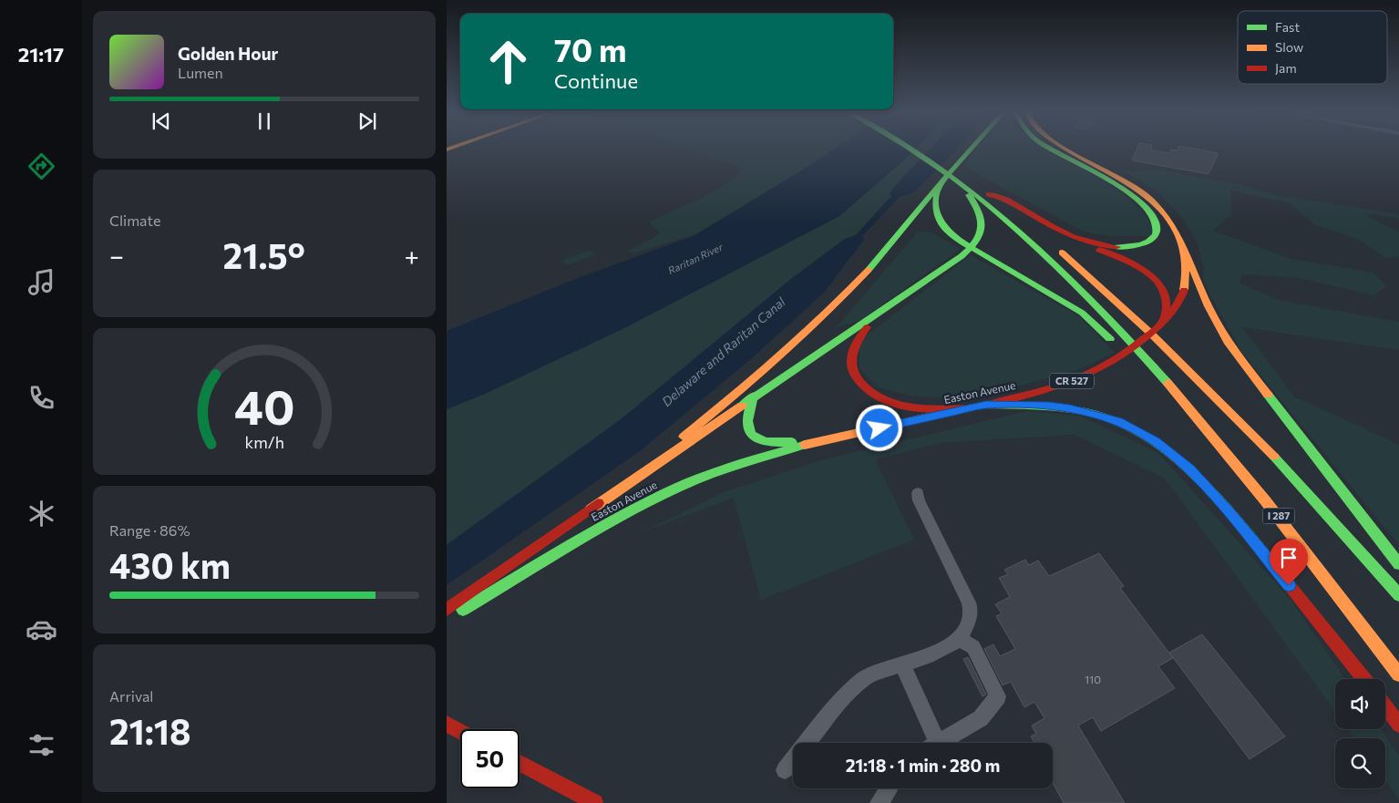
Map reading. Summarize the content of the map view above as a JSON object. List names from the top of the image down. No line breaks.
{"streets":{"main road":["CR 527","Easton Avenue","I 287"]},"water":["Raritan River","Delaware and Raritan Canal"],"house_numbers":["110"],"legend":["Fast","Slow","Jam"],"page":{"tabs":"21:17","turn":["70 m","Continue"],"song":["Golden Hour","Lumen"],"tile":["Climate",["Range · 86%","430 km"],["Arrival","21:18"]],"heat":["−","21.5°","+"],"limit":"50","trip":"21:18 · 1 min · 280 m","gauge":["40","km/h"]}}
